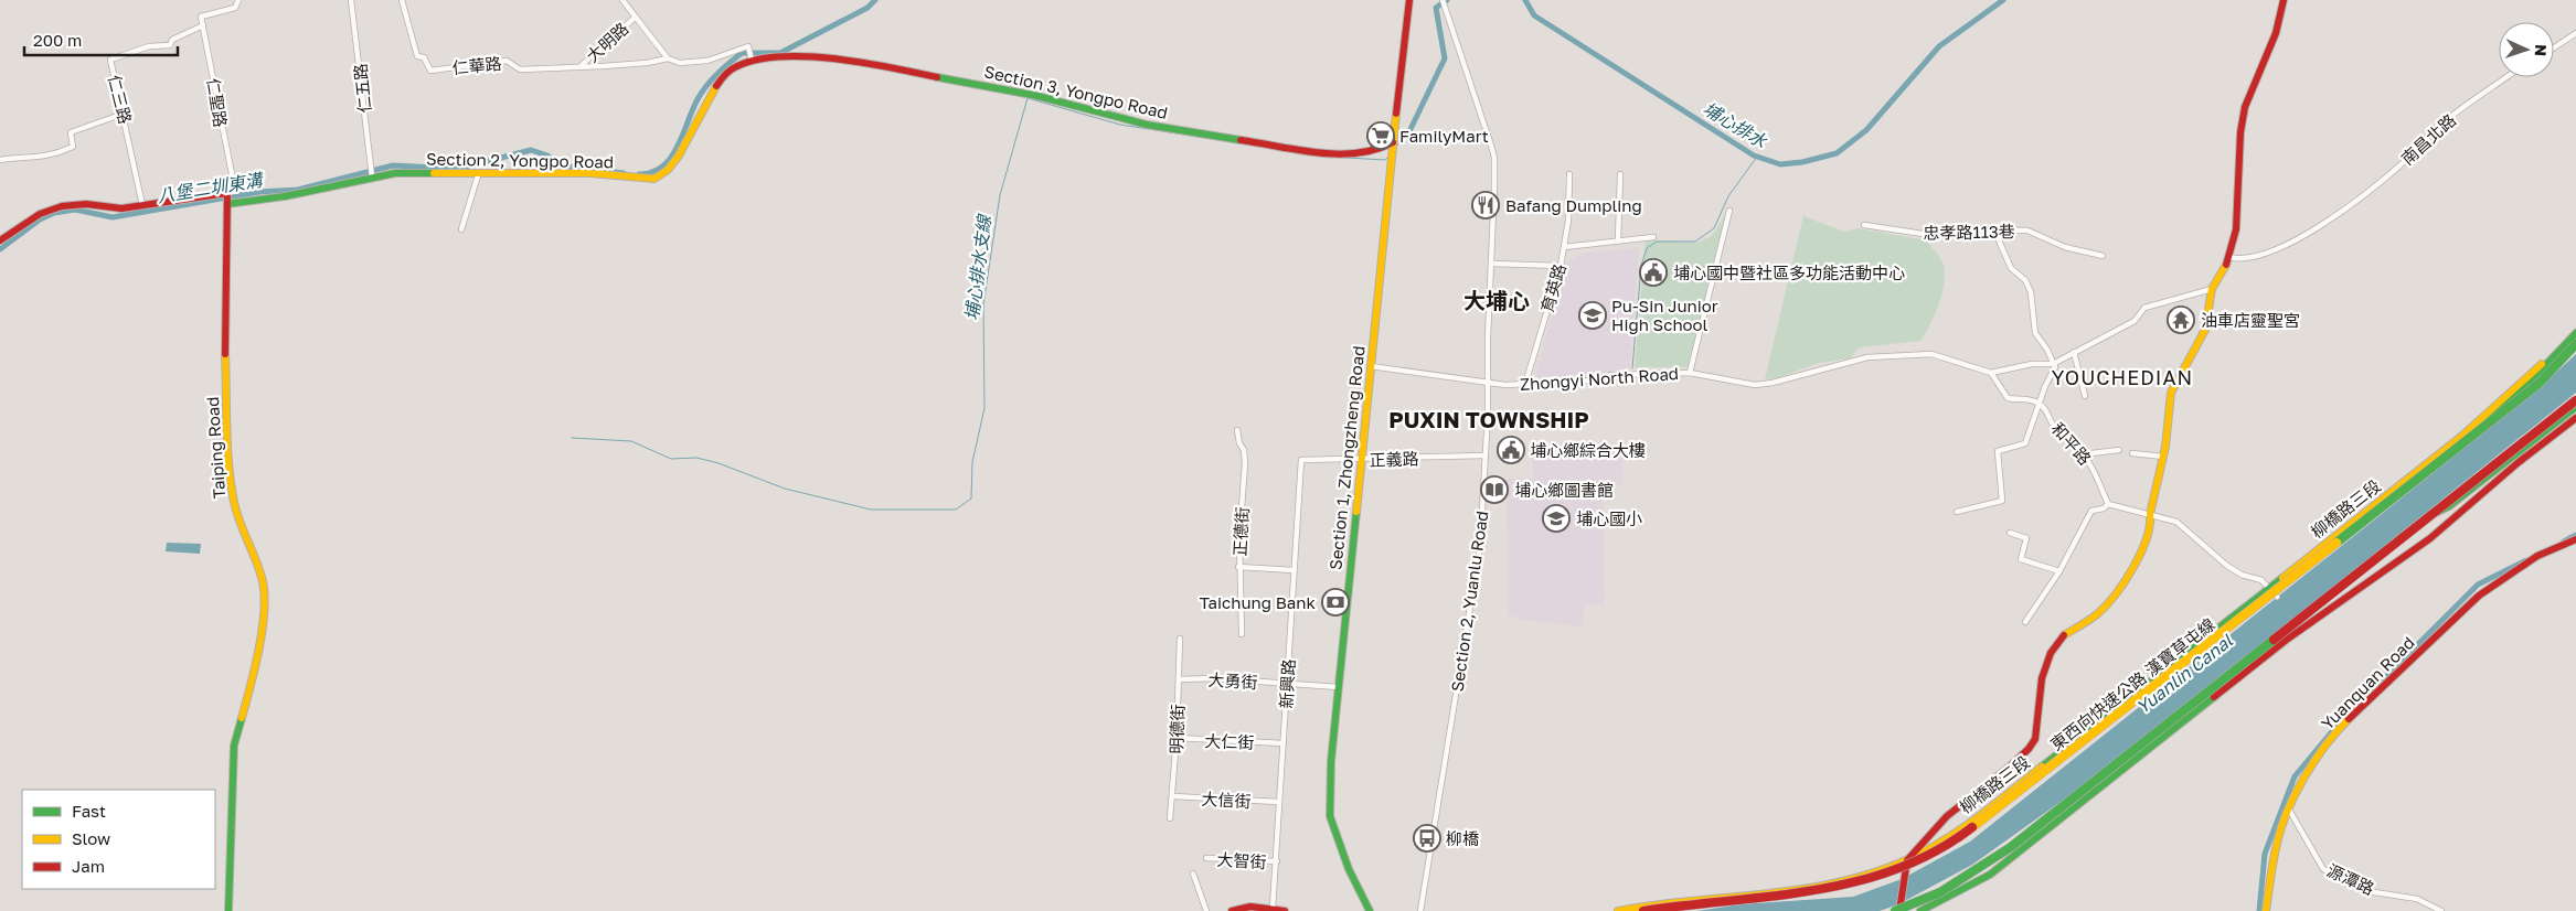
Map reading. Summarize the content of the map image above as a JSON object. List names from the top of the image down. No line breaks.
{"streets":{"main road":["Section 3, Yongpo Road","Section 2, Yongpo Road","Taiping Road","Section 1, Zhongzheng Road","柳橋路三段","Yuanquan Road","東西向快速公路 漢寶草屯線"],"street":["大明路","仁華路","仁五路","仁三路","仁聖路","南昌北路","忠孝路113巷","育英路","Zhongyi North Road","和平路","正義路","正德街","Section 2, Yuanlu Road","大勇街","新興路","明德街","大仁街","大信街","大智街","源潭路"]},"crossings":[["大明路","仁華路"],["仁華路","Section 3, Yongpo Road"],["仁華路","Section 2, Yongpo Road"],["仁五路","Section 2, Yongpo Road"],["Section 3, Yongpo Road","Section 2, Yongpo Road"],["Section 3, Yongpo Road","Section 1, Zhongzheng Road"],["仁三路","仁聖路"],["仁聖路","Taiping Road"],["Section 2, Yongpo Road","Taiping Road"],["育英路","Zhongyi North Road"],["Zhongyi North Road","Section 1, Zhongzheng Road"],["Zhongyi North Road","Section 2, Yuanlu Road"],["Section 1, Zhongzheng Road","正義路"],["Section 1, Zhongzheng Road","大勇街"],["正義路","Section 2, Yuanlu Road"],["正義路","新興路"],["大勇街","新興路"],["大勇街","明德街"],["Yuanquan Road","源潭路"],["新興路","大仁街"],["新興路","大信街"],["新興路","大智街"],["明德街","大仁街"],["明德街","大信街"]],"districts":["大埔心","YOUCHEDIAN","PUXIN TOWNSHIP"],"water":["埔心排水","八堡二圳東溝","埔心排水支線","Yuanlin Canal"],"places":{"supermarket":["FamilyMart"],"restaurant":["Bafang Dumpling"],"public building":["埔心國中暨社區多功能活動中心","埔心鄉綜合大樓"],"school or university":["Pu-Sin Junior High School","埔心國小"],"temple":["油車店靈聖宮"],"library":["埔心鄉圖書館"],"bank":["Taichung Bank"],"bus stop":["柳橋"]},"legend":["Fast","Slow","Jam"],"scale_bar":"200 m","north":"right"}
